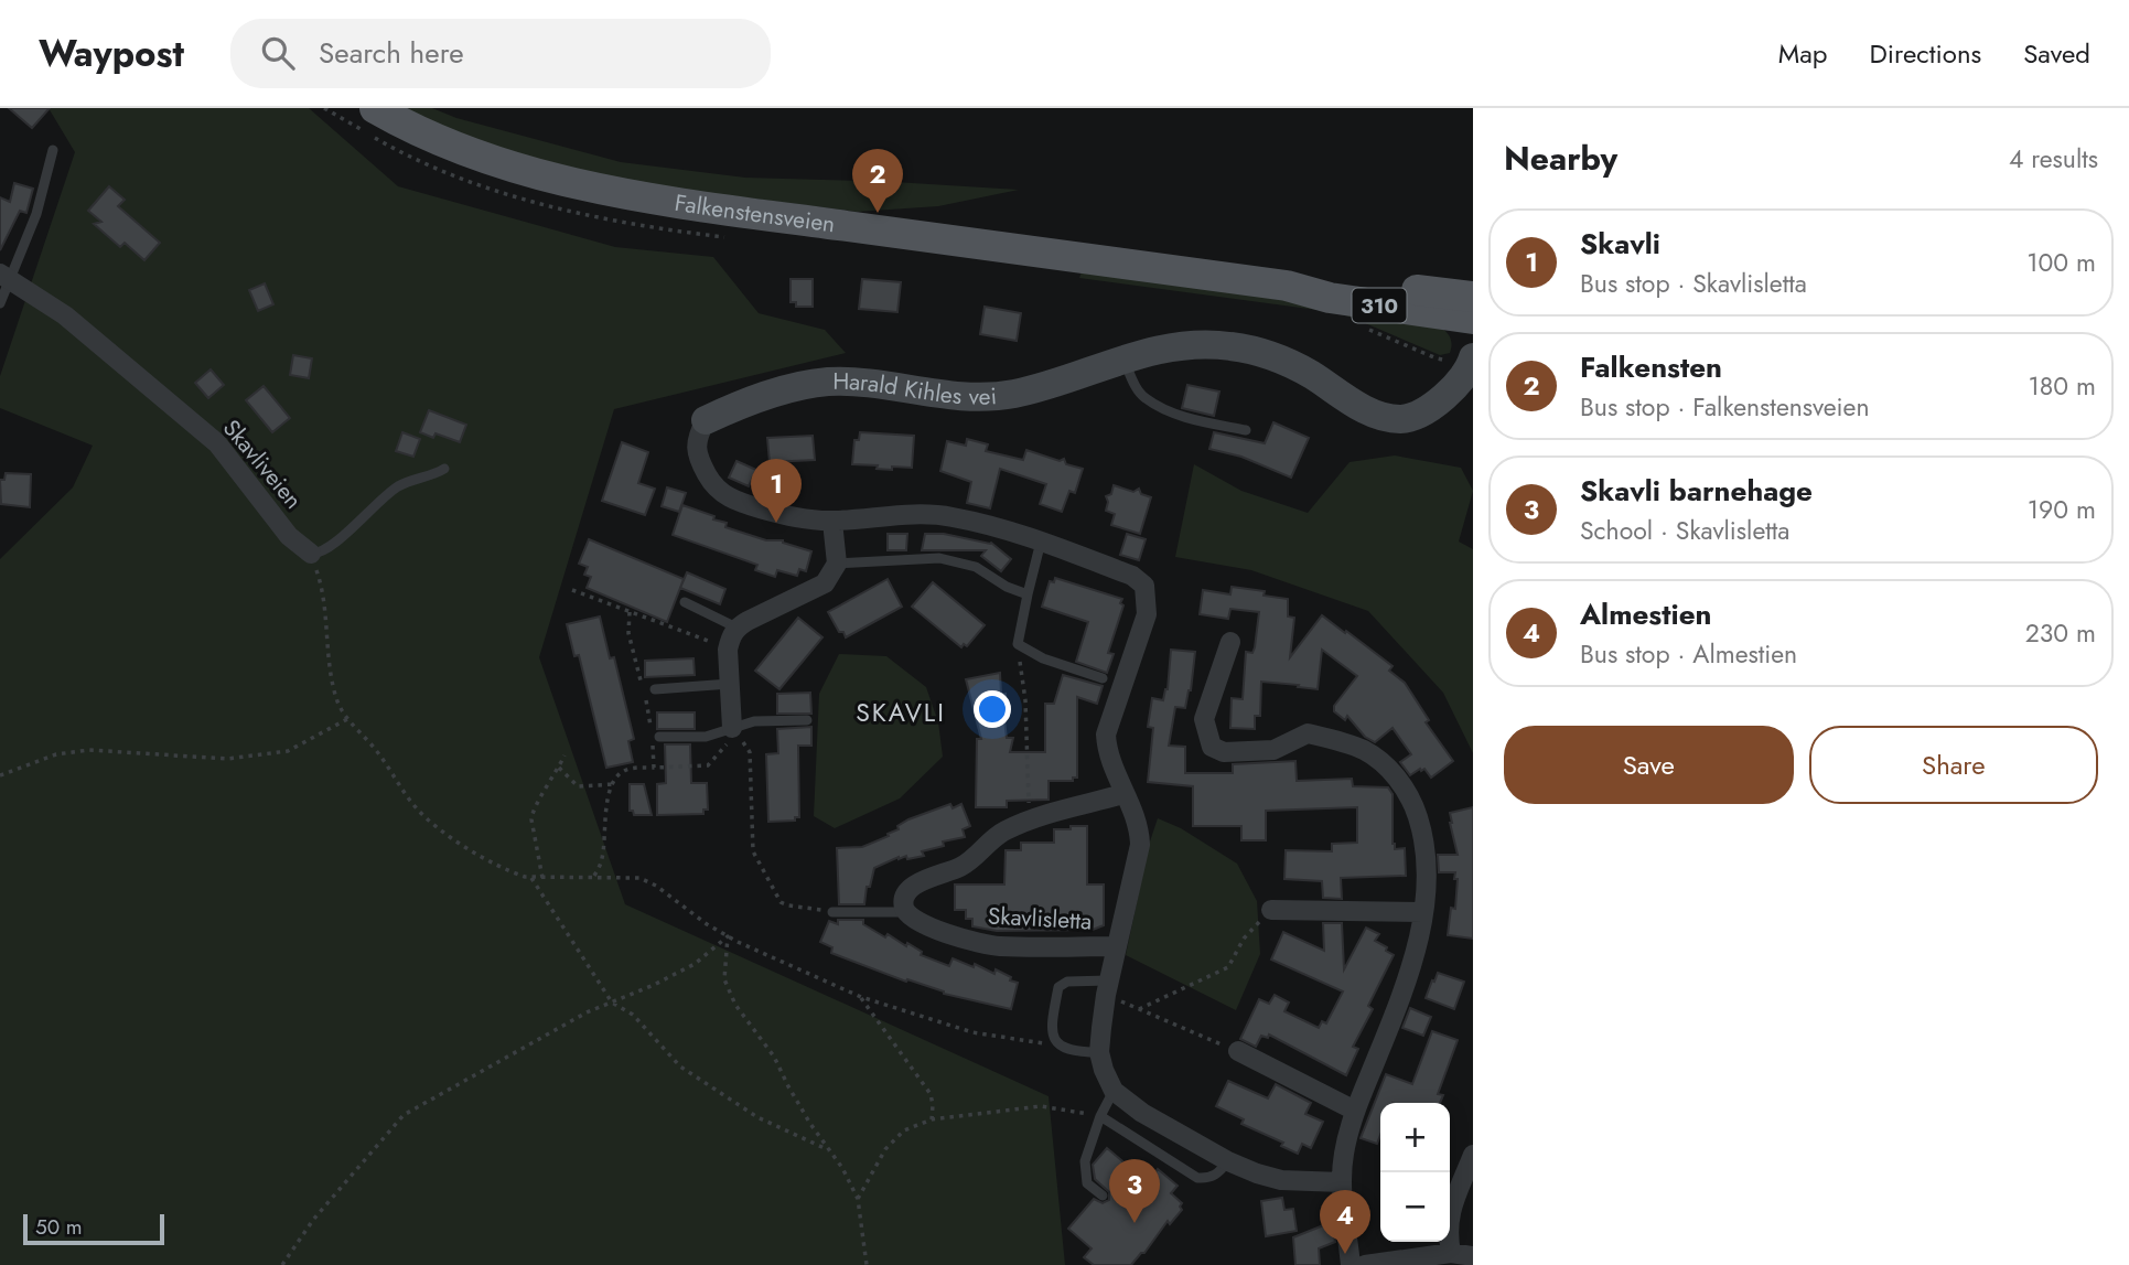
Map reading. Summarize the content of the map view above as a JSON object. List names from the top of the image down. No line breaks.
{"streets":{"main road":["Falkenstensveien","310"],"street":["Harald Kihles vei","Skavliveien","Skavlisletta"]},"crossings":[["Harald Kihles vei","Skavlisletta"]],"districts":["SKAVLI"],"scale_bar":"50 m","page":{"header":"Waypost","search":"Search here","nav":["Map","Directions","Saved"],"heading":["Nearby","4 results"],"pins":["2","1","3","4"],"list":[{"mark":"1","name":"Skavli","note":"Bus stop · Skavlisletta","value":"100 m"},{"mark":"2","name":"Falkensten","note":"Bus stop · Falkenstensveien","value":"180 m"},{"mark":"3","name":"Skavli barnehage","note":"School · Skavlisletta","value":"190 m"},{"mark":"4","name":"Almestien","note":"Bus stop · Almestien","value":"230 m"}],"buttons":["Save","Share"],"map_buttons":["+","−"],"scale":"50 m"}}
